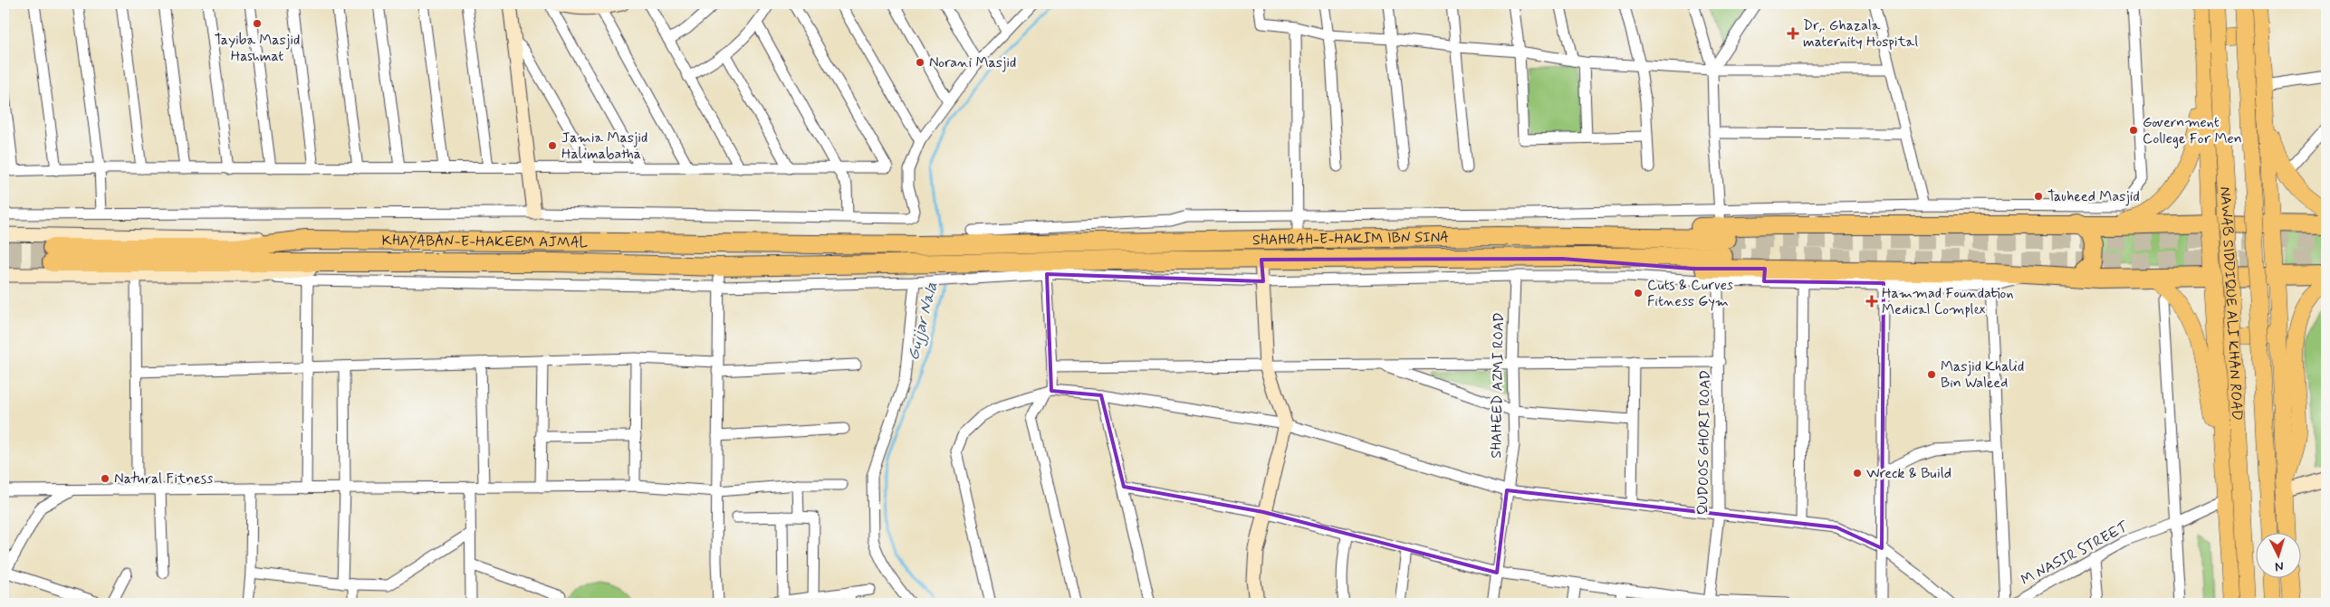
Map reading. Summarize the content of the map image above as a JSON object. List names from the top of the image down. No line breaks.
{"streets":{"highway":["SHAHRAH-E-HAKIM IBN SINA","KHAYABAN-E-HAKEEM AJMAL"],"main road":["NAWAB SIDDIQUE ALI KHAN ROAD"],"street":["SHAHEED AZMI ROAD","QUDOOS GHORI ROAD","M NASIR STREET"]},"crossings":[["SHAHRAH-E-HAKIM IBN SINA","KHAYABAN-E-HAKEEM AJMAL"]],"water":["Gujjar Nala"],"places":{"other":["Tayiba Masjid Hashmat","Norani Masjid","Government College For Men","Jamia Masjid Halimabatha","Tauheed Masjid","Cuts & Curves Fitness Gym","Masjid Khalid Bin Waleed","Wreck & Build","Natural Fitness"],"health":["Dr,. Ghazala maternity Hospital","Hammad Foundation Medical Complex"]},"north":"bottom"}
